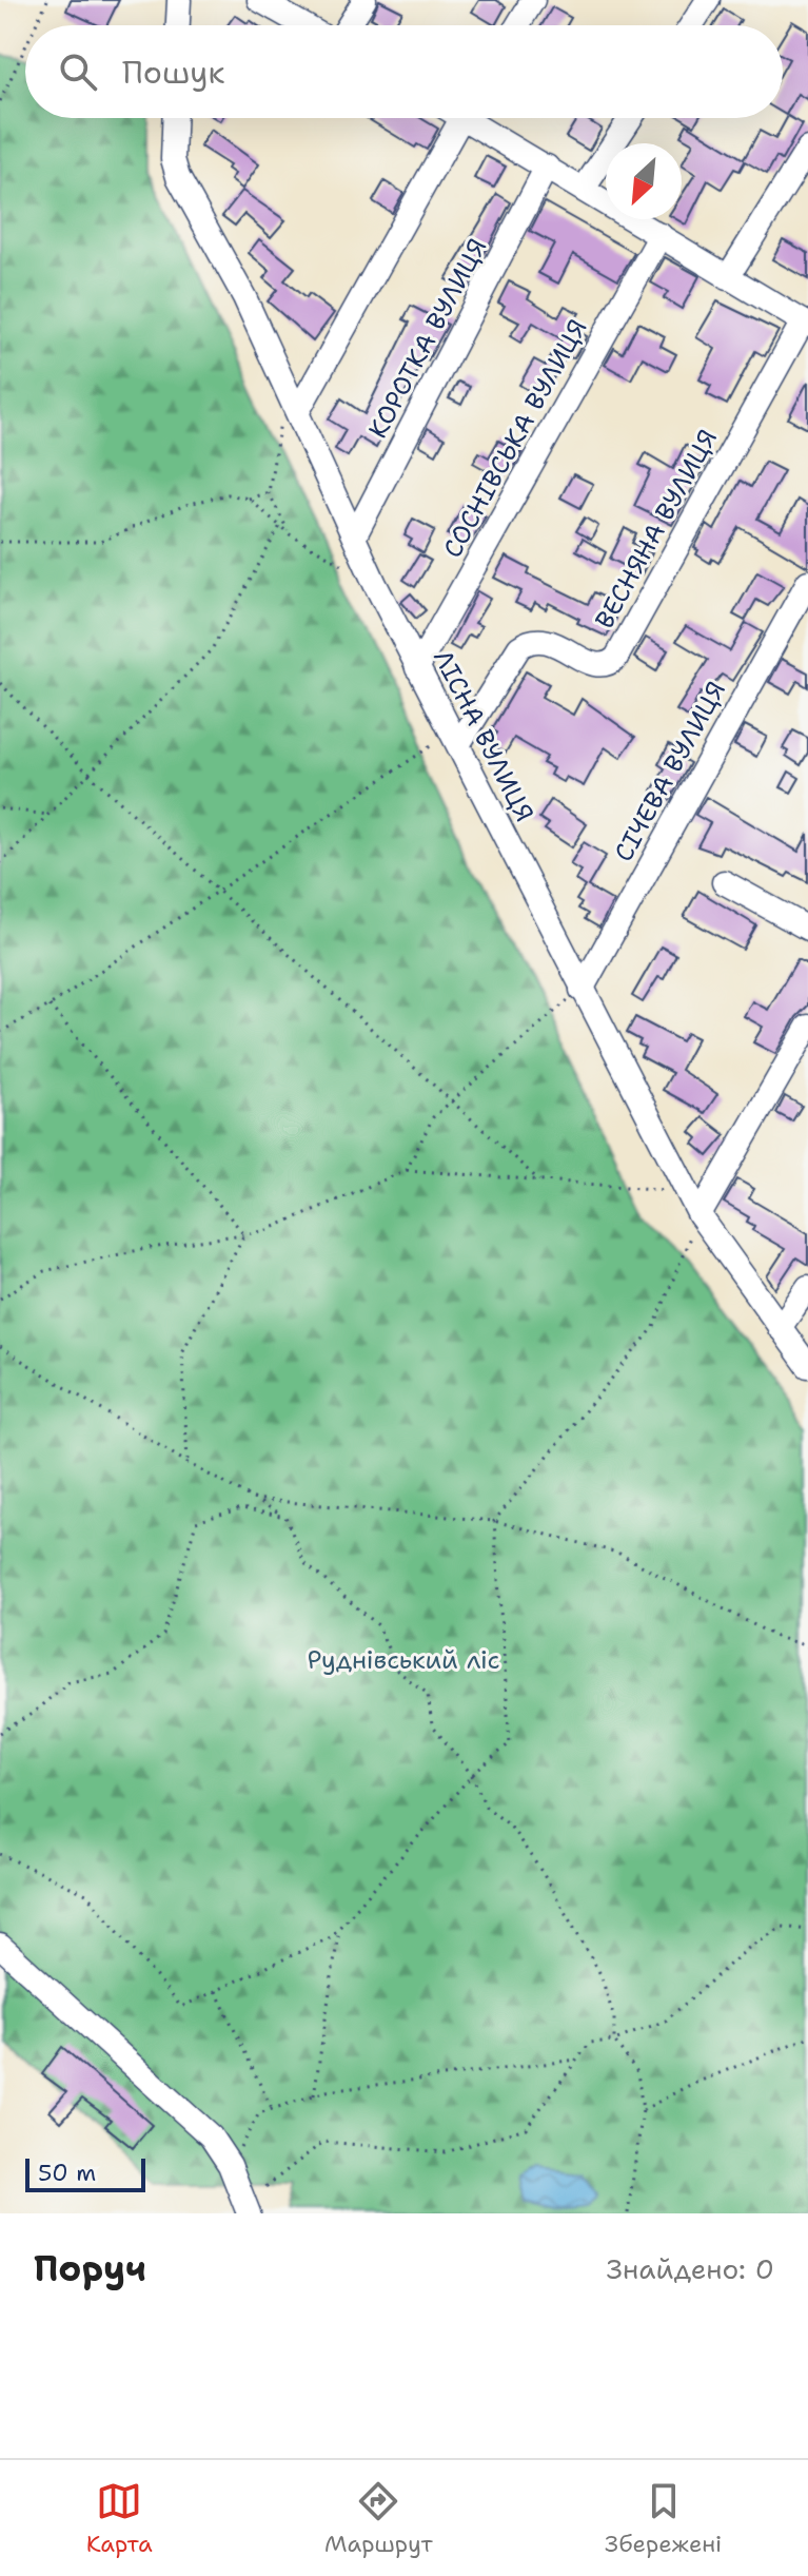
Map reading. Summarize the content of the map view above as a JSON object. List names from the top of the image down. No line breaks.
{"streets":{"street":["КОРОТКА ВУЛИЦЯ","СОСНІВСЬКА ВУЛИЦЯ","ВЕСНЯНА ВУЛИЦЯ","ЛІСНА ВУЛИЦЯ","СІЧЕВА ВУЛИЦЯ"]},"crossings":[["КОРОТКА ВУЛИЦЯ","ЛІСНА ВУЛИЦЯ"],["СОСНІВСЬКА ВУЛИЦЯ","ЛІСНА ВУЛИЦЯ"],["ВЕСНЯНА ВУЛИЦЯ","ЛІСНА ВУЛИЦЯ"],["ЛІСНА ВУЛИЦЯ","СІЧЕВА ВУЛИЦЯ"]],"parks":["Руднівський ліс"],"scale_bar":"50 m","north":"bottom left","page":{"search":"Пошук","scale":"50 m","heading":["Поруч","Знайдено: 0"],"nav":["Карта","Маршрут","Збережені"]}}
